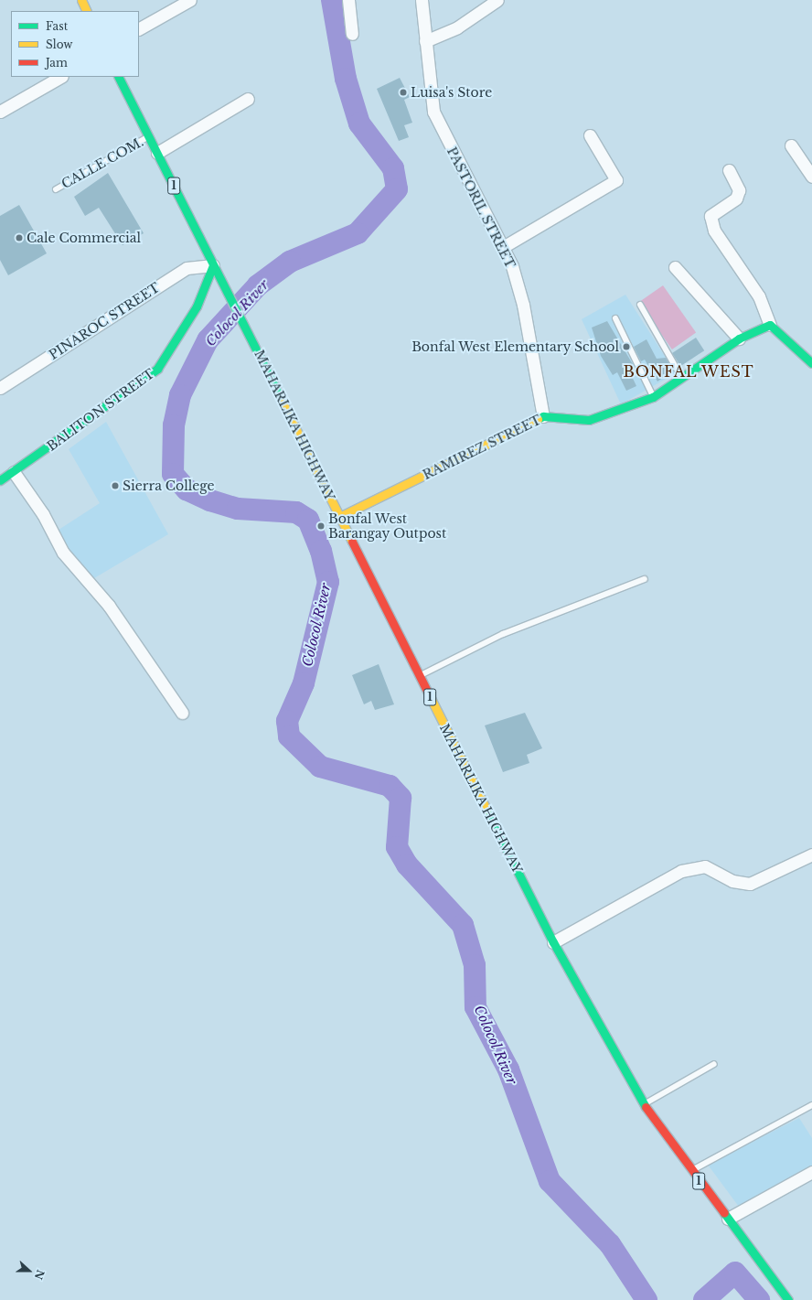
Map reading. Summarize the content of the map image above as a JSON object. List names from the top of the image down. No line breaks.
{"streets":{"main road":["1","BALITON STREET","MAHARLIKA HIGHWAY","RAMIREZ STREET"],"street":["PASTORIL STREET","PINAROC STREET"],"lane":["CALLE COM."]},"crossings":[["CALLE COM.","MAHARLIKA HIGHWAY"],["PASTORIL STREET","RAMIREZ STREET"],["PINAROC STREET","BALITON STREET"],["PINAROC STREET","MAHARLIKA HIGHWAY"],["BALITON STREET","MAHARLIKA HIGHWAY"],["MAHARLIKA HIGHWAY","RAMIREZ STREET"]],"districts":["BONFAL WEST"],"water":["Colocol River"],"places":["Luisa's Store","Cale Commercial","Bonfal West Elementary School","Sierra College","Bonfal West Barangay Outpost"],"legend":["Fast","Slow","Jam"],"north":"right"}
